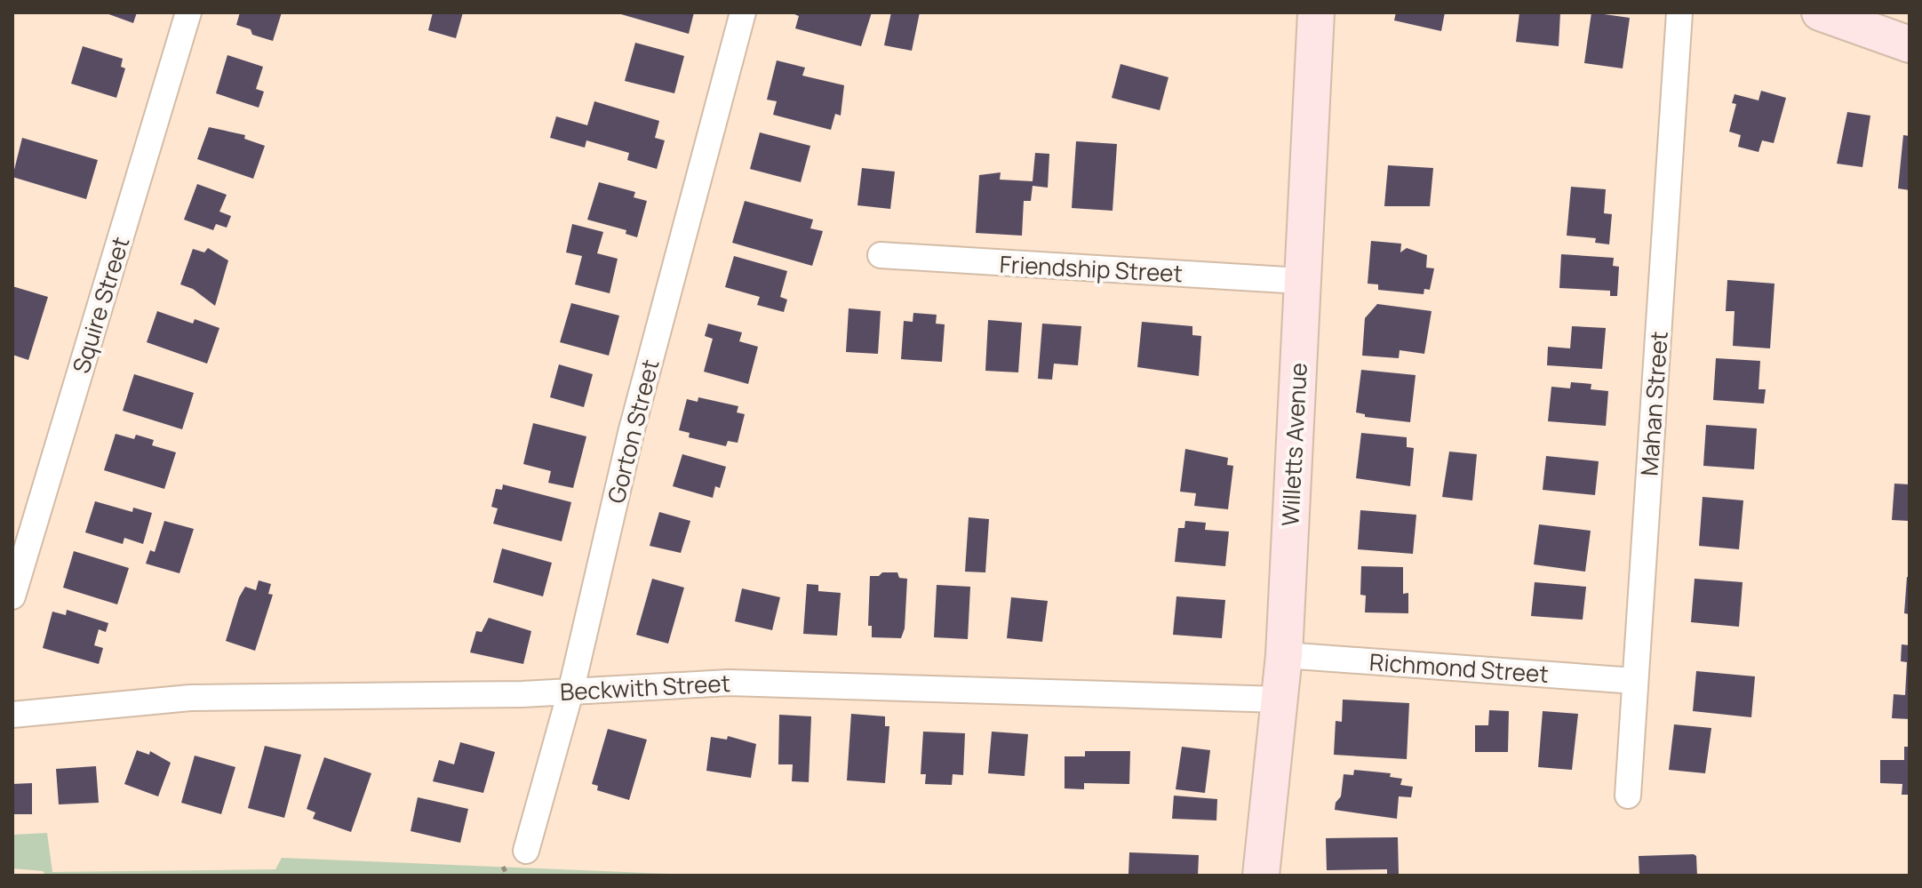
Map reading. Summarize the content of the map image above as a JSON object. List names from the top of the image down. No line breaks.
{"streets":{"street":["Friendship Street","Squire Street","Mahan Street","Gorton Street","Willetts Avenue","Richmond Street","Beckwith Street"]},"crossings":[["Friendship Street","Willetts Avenue"],["Mahan Street","Richmond Street"],["Gorton Street","Beckwith Street"],["Willetts Avenue","Richmond Street"],["Willetts Avenue","Beckwith Street"]]}
